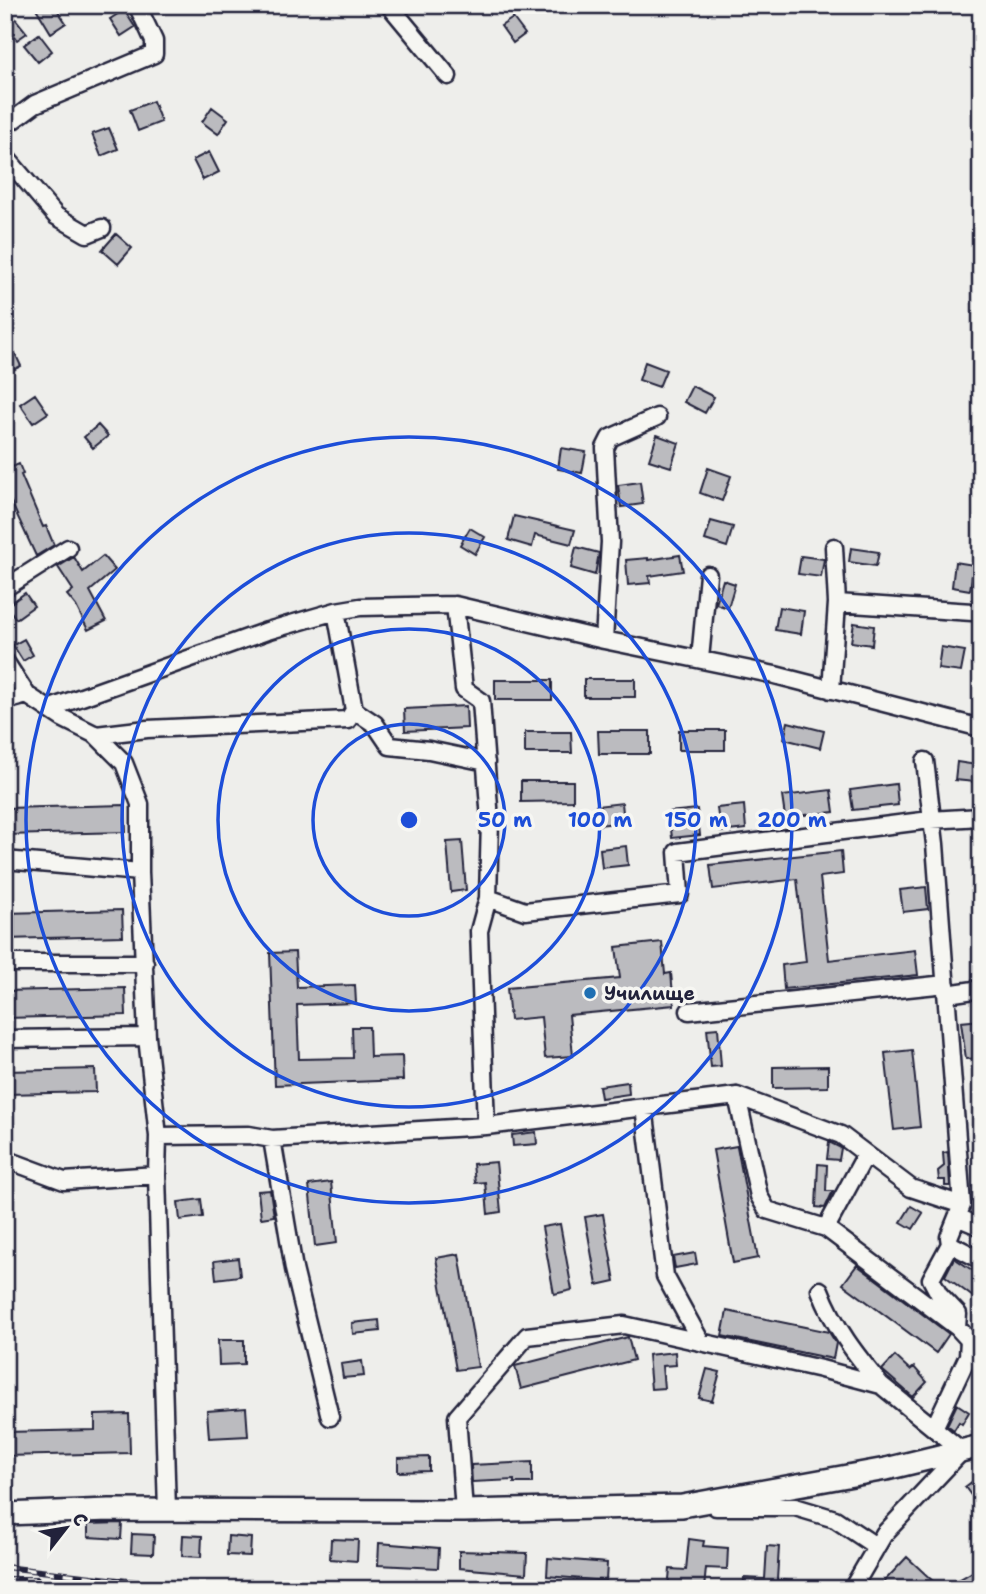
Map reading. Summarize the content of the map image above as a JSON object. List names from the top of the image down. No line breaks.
{"places":["Училище"],"north":"top right","rings":["50 m","100 m","150 m","200 m"]}
